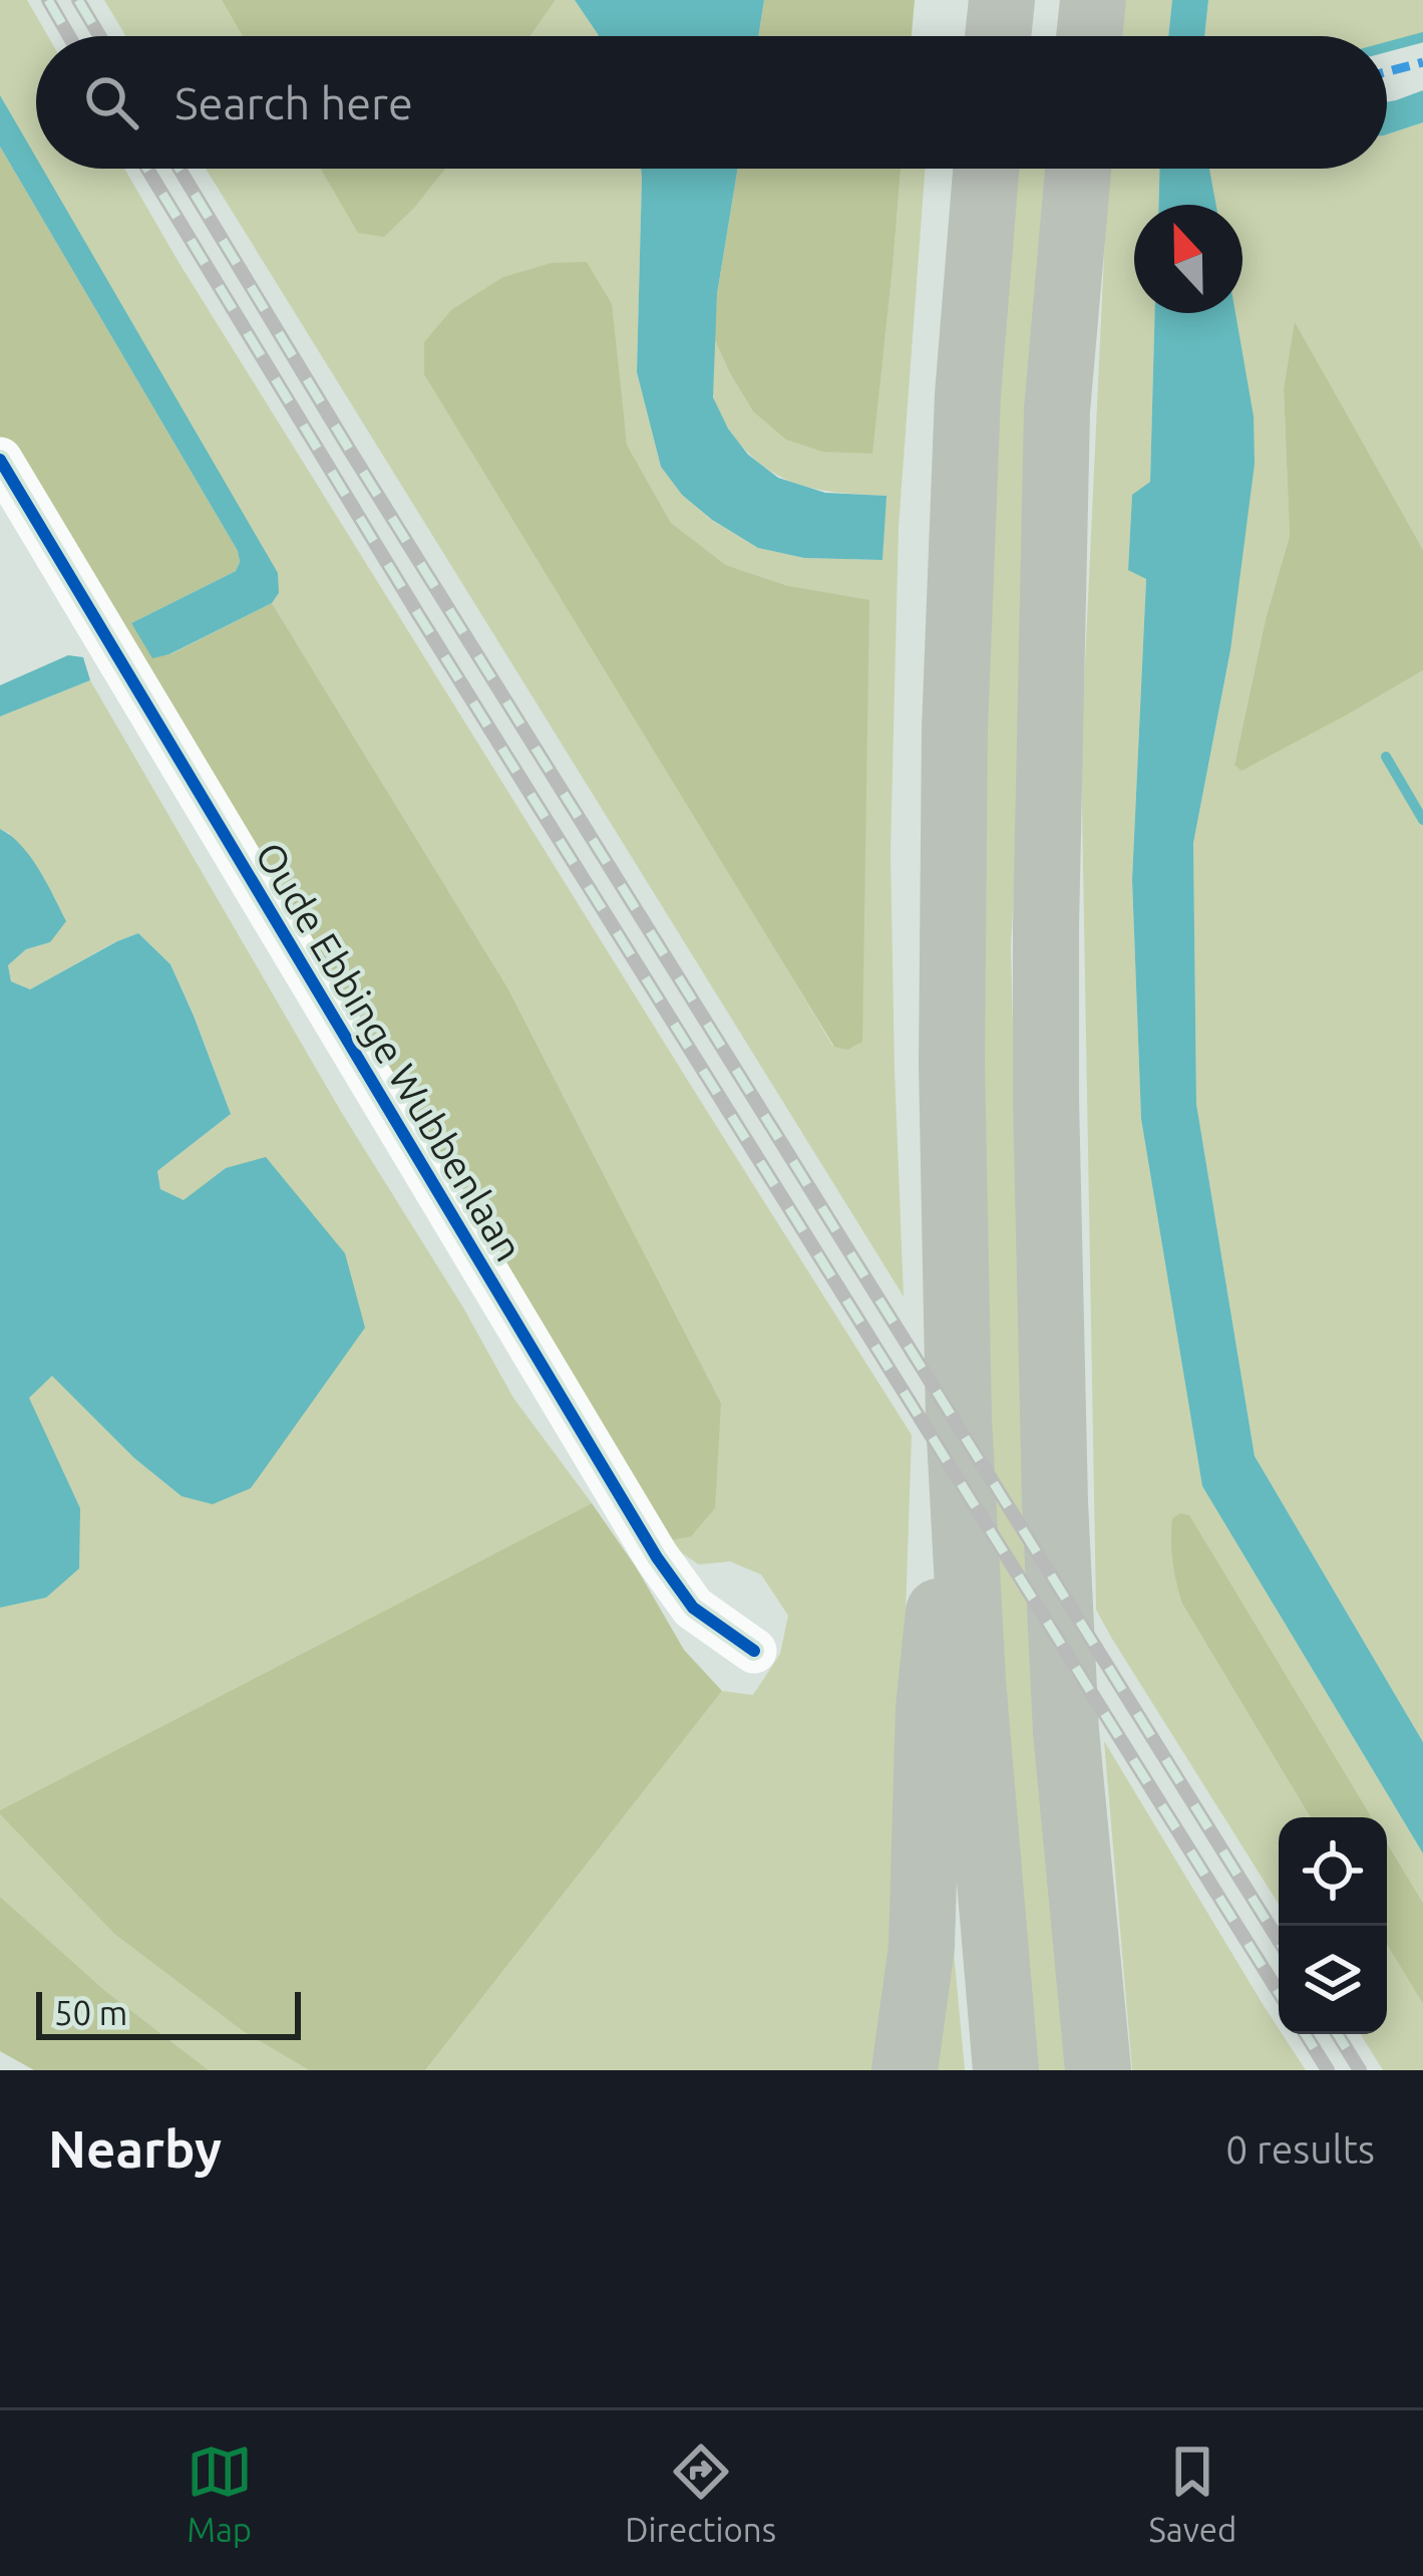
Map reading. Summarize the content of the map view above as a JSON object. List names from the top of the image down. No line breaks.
{"streets":{"street":["Oude Ebbinge Wubbenlaan"]},"scale_bar":"50 m","north":"top","page":{"search":"Search here","scale":"50 m","heading":["Nearby","0 results"],"nav":["Map","Directions","Saved"]}}
